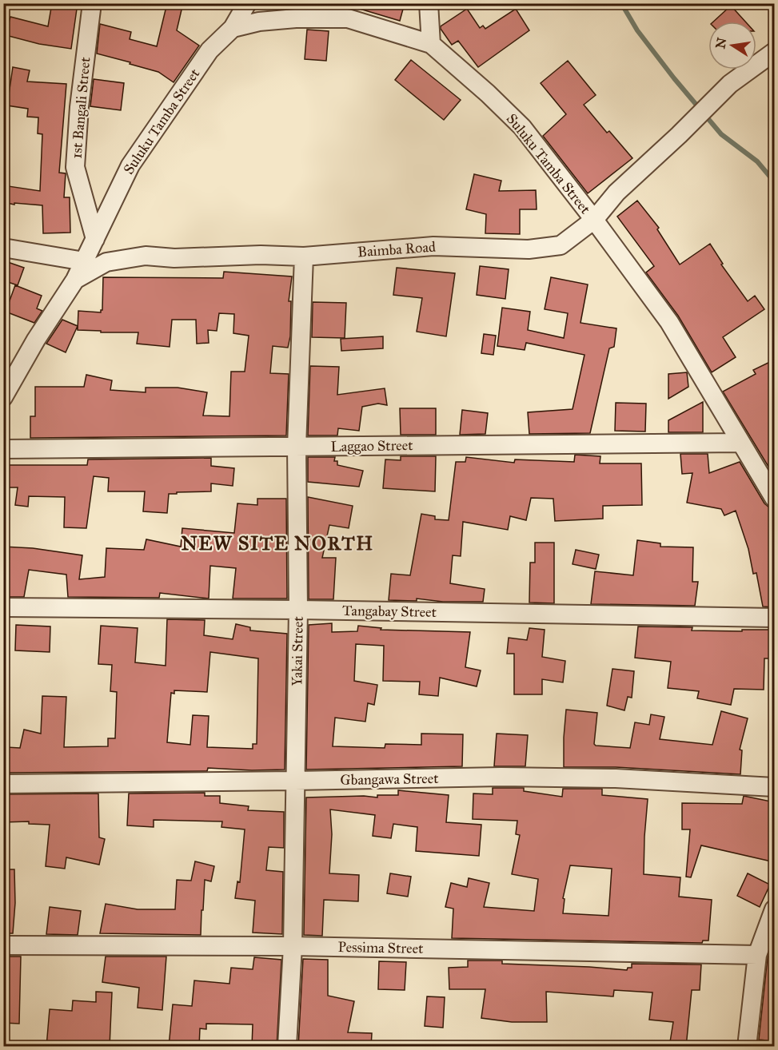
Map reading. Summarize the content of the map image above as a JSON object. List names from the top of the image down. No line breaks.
{"streets":{"street":["1st Bangali Street","Suluku Tamba Street","Baimba Road","Laggao Street","Tangabay Street","Yakai Street","Gbangawa Street","Pessima Street"]},"crossings":[["1st Bangali Street","Suluku Tamba Street"],["Suluku Tamba Street","Baimba Road"],["Suluku Tamba Street","Laggao Street"],["Baimba Road","Yakai Street"],["Laggao Street","Yakai Street"],["Tangabay Street","Yakai Street"],["Yakai Street","Gbangawa Street"],["Yakai Street","Pessima Street"]],"districts":["NEW SITE NORTH"],"north":"left"}
